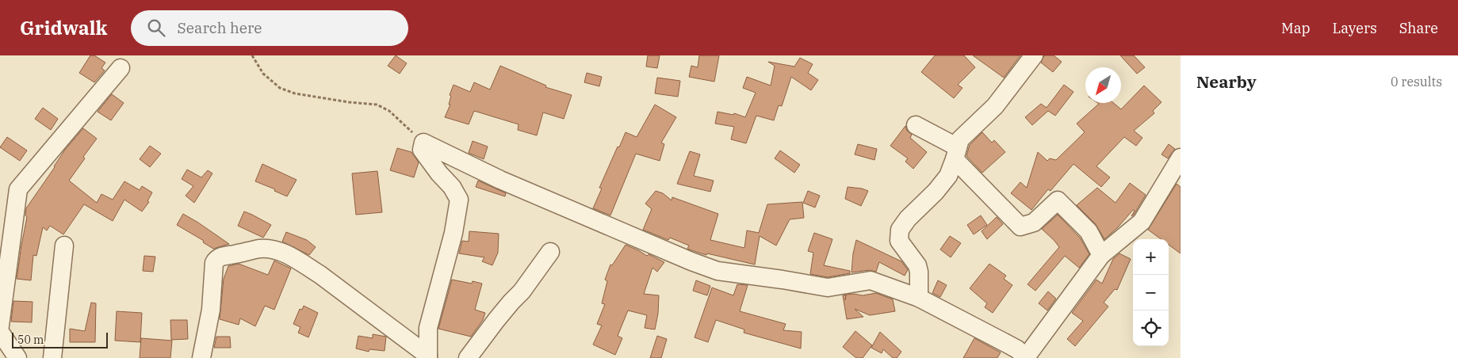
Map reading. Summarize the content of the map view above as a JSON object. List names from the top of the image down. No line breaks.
{"scale_bar":"50 m","north":"bottom left","page":{"header":"Gridwalk","search":"Search here","nav":["Map","Layers","Share"],"heading":["Nearby","0 results"],"map_buttons":["+","−"],"scale":"50 m"}}
